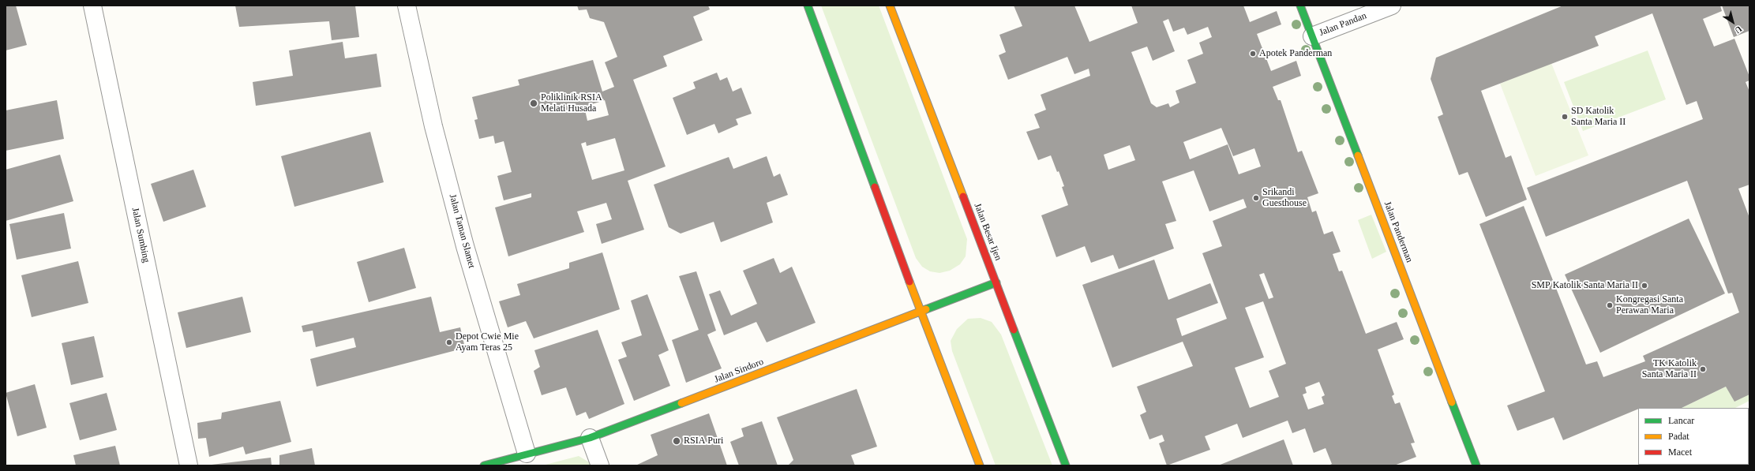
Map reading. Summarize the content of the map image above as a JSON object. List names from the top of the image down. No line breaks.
{"streets":{"street":["Jalan Pandan","Jalan Taman Slamet","Jalan Besar Ijen","Jalan Panderman","Jalan Sumbing","Jalan Sindoro"]},"crossings":[["Jalan Pandan","Jalan Panderman"],["Jalan Taman Slamet","Jalan Sindoro"],["Jalan Besar Ijen","Jalan Sindoro"]],"places":["Apotek Panderman","Poliklinik RSIA Melati Husada","SD Katolik Santa Maria II","Srikandi Guesthouse","SMP Katolik Santa Maria II","Kongregasi Santa Perawan Maria","Depot Cwie Mie Ayam Teras 25","TK Katolik Santa Maria II","RSIA Puri"],"legend":["Lancar","Padat","Macet"],"north":"bottom right"}
